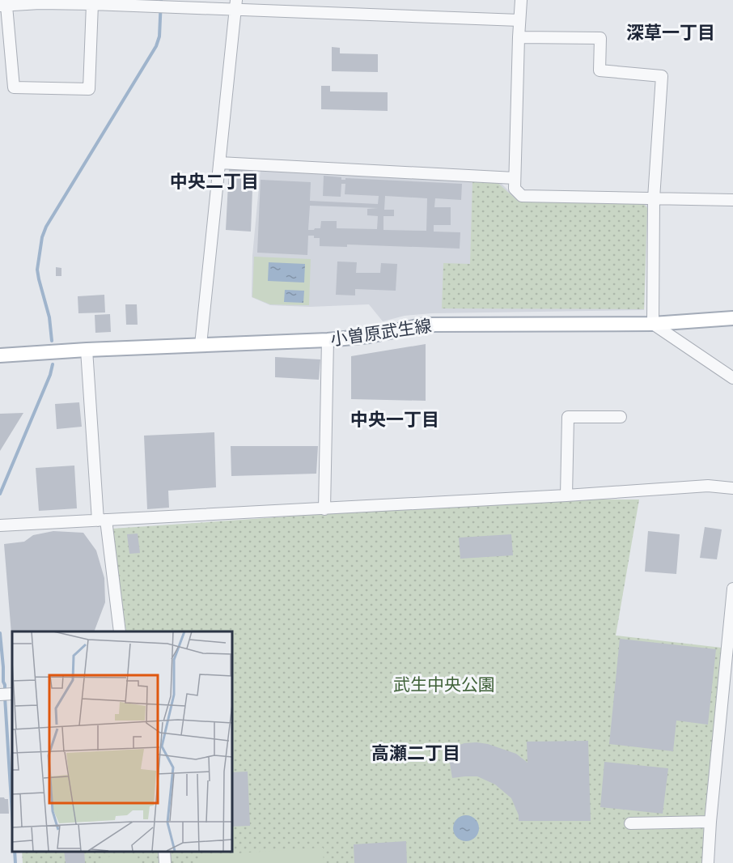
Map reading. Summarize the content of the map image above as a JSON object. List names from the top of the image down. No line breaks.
{"streets":{"main road":["小曽原武生線"]},"districts":["深草一丁目","中央二丁目","中央一丁目","高瀬二丁目"],"parks":["武生中央公園"]}
